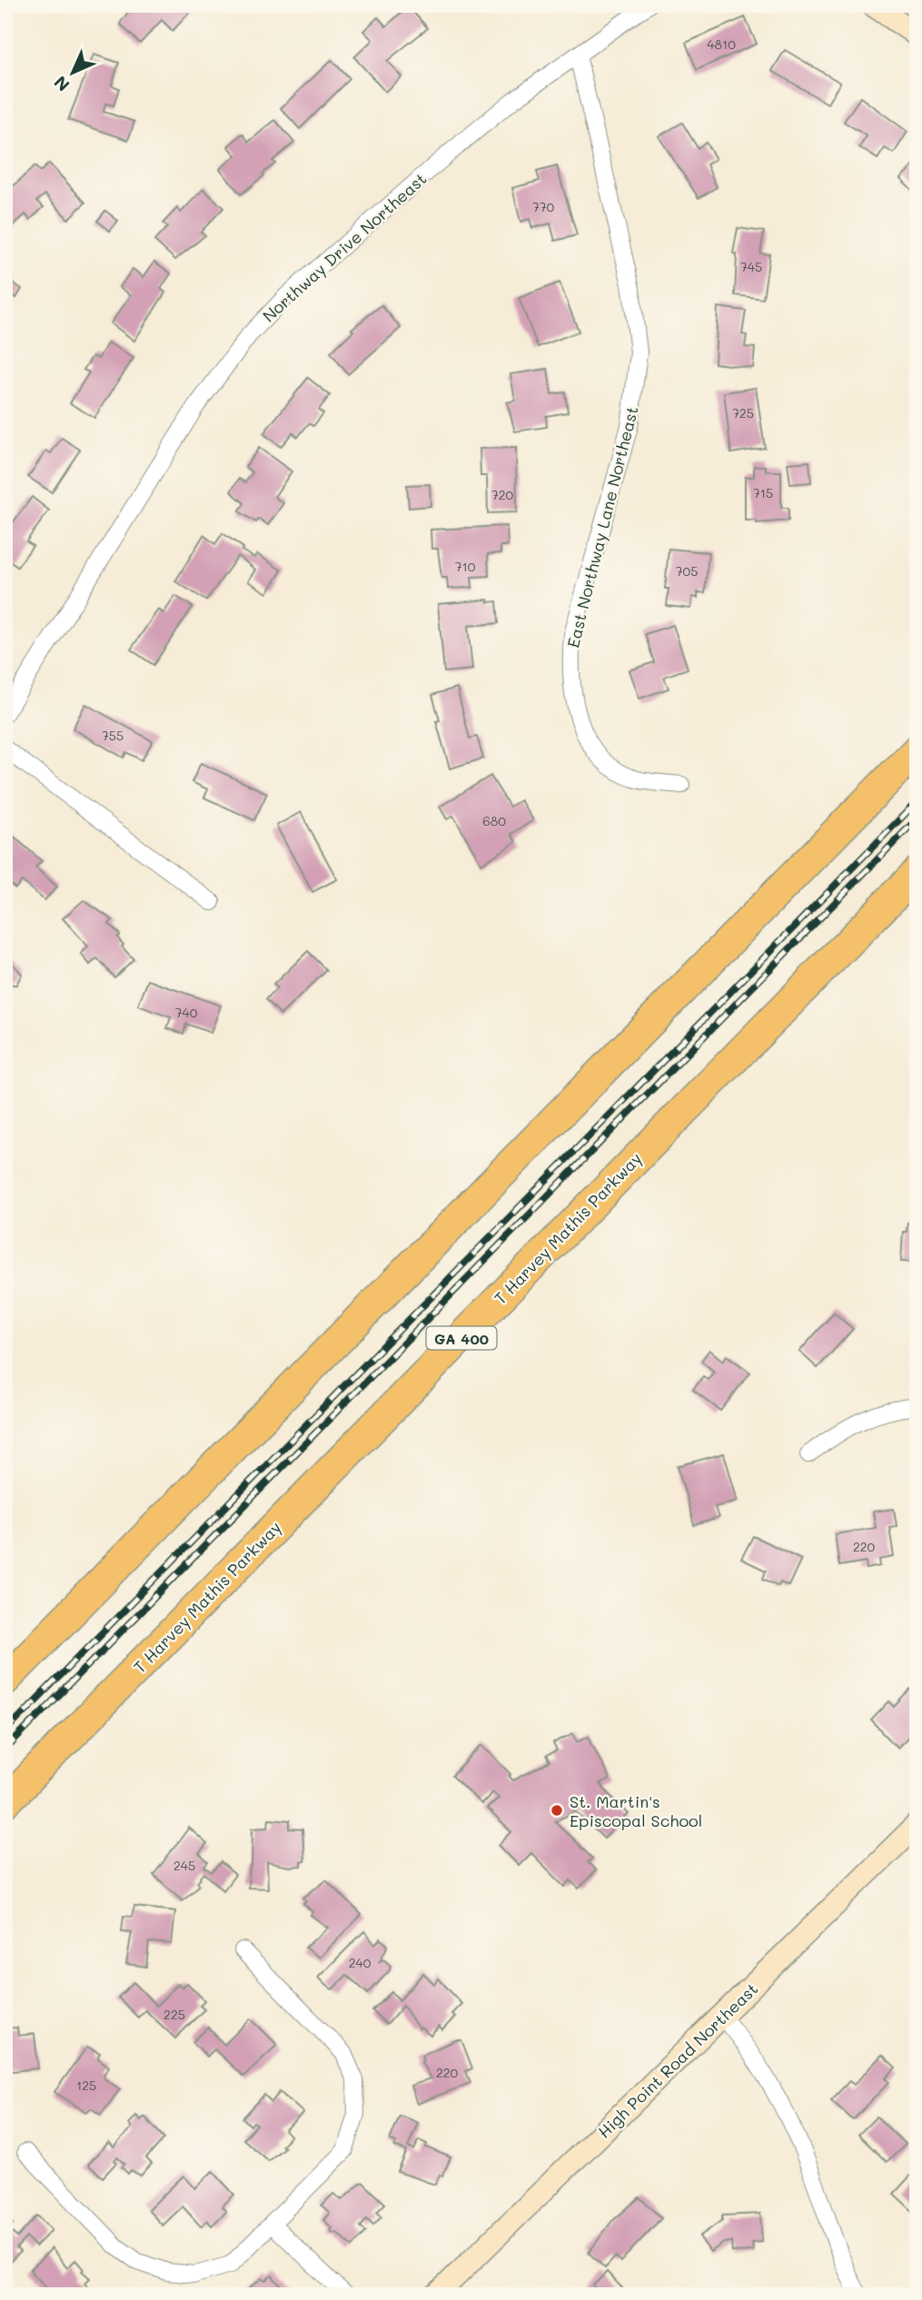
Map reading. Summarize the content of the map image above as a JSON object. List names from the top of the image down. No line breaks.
{"streets":{"highway":["T Harvey Mathis Parkway","GA 400"],"street":["Northway Drive Northeast","East Northway Lane Northeast","High Point Road Northeast"]},"crossings":[["Northway Drive Northeast","East Northway Lane Northeast"]],"places":["St. Martin's Episcopal School"],"house_numbers":["4810","770","745","725","715","720","710","705","755","680","740","220","245","240","225","220","125"],"north":"bottom left"}
